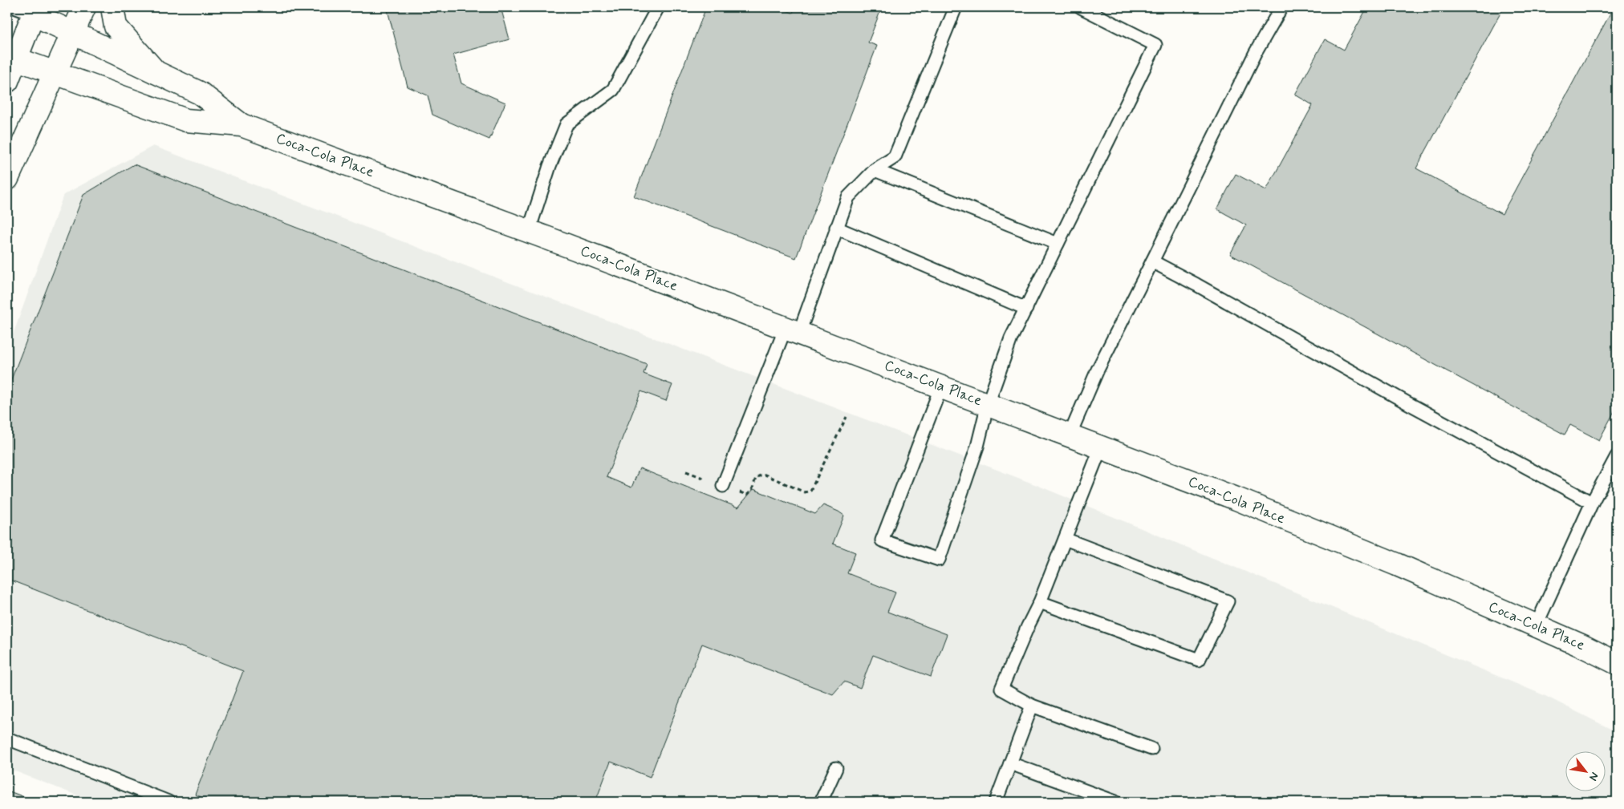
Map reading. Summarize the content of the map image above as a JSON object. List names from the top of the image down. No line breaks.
{"streets":{"street":["Coca-Cola Place"]},"north":"bottom right"}
